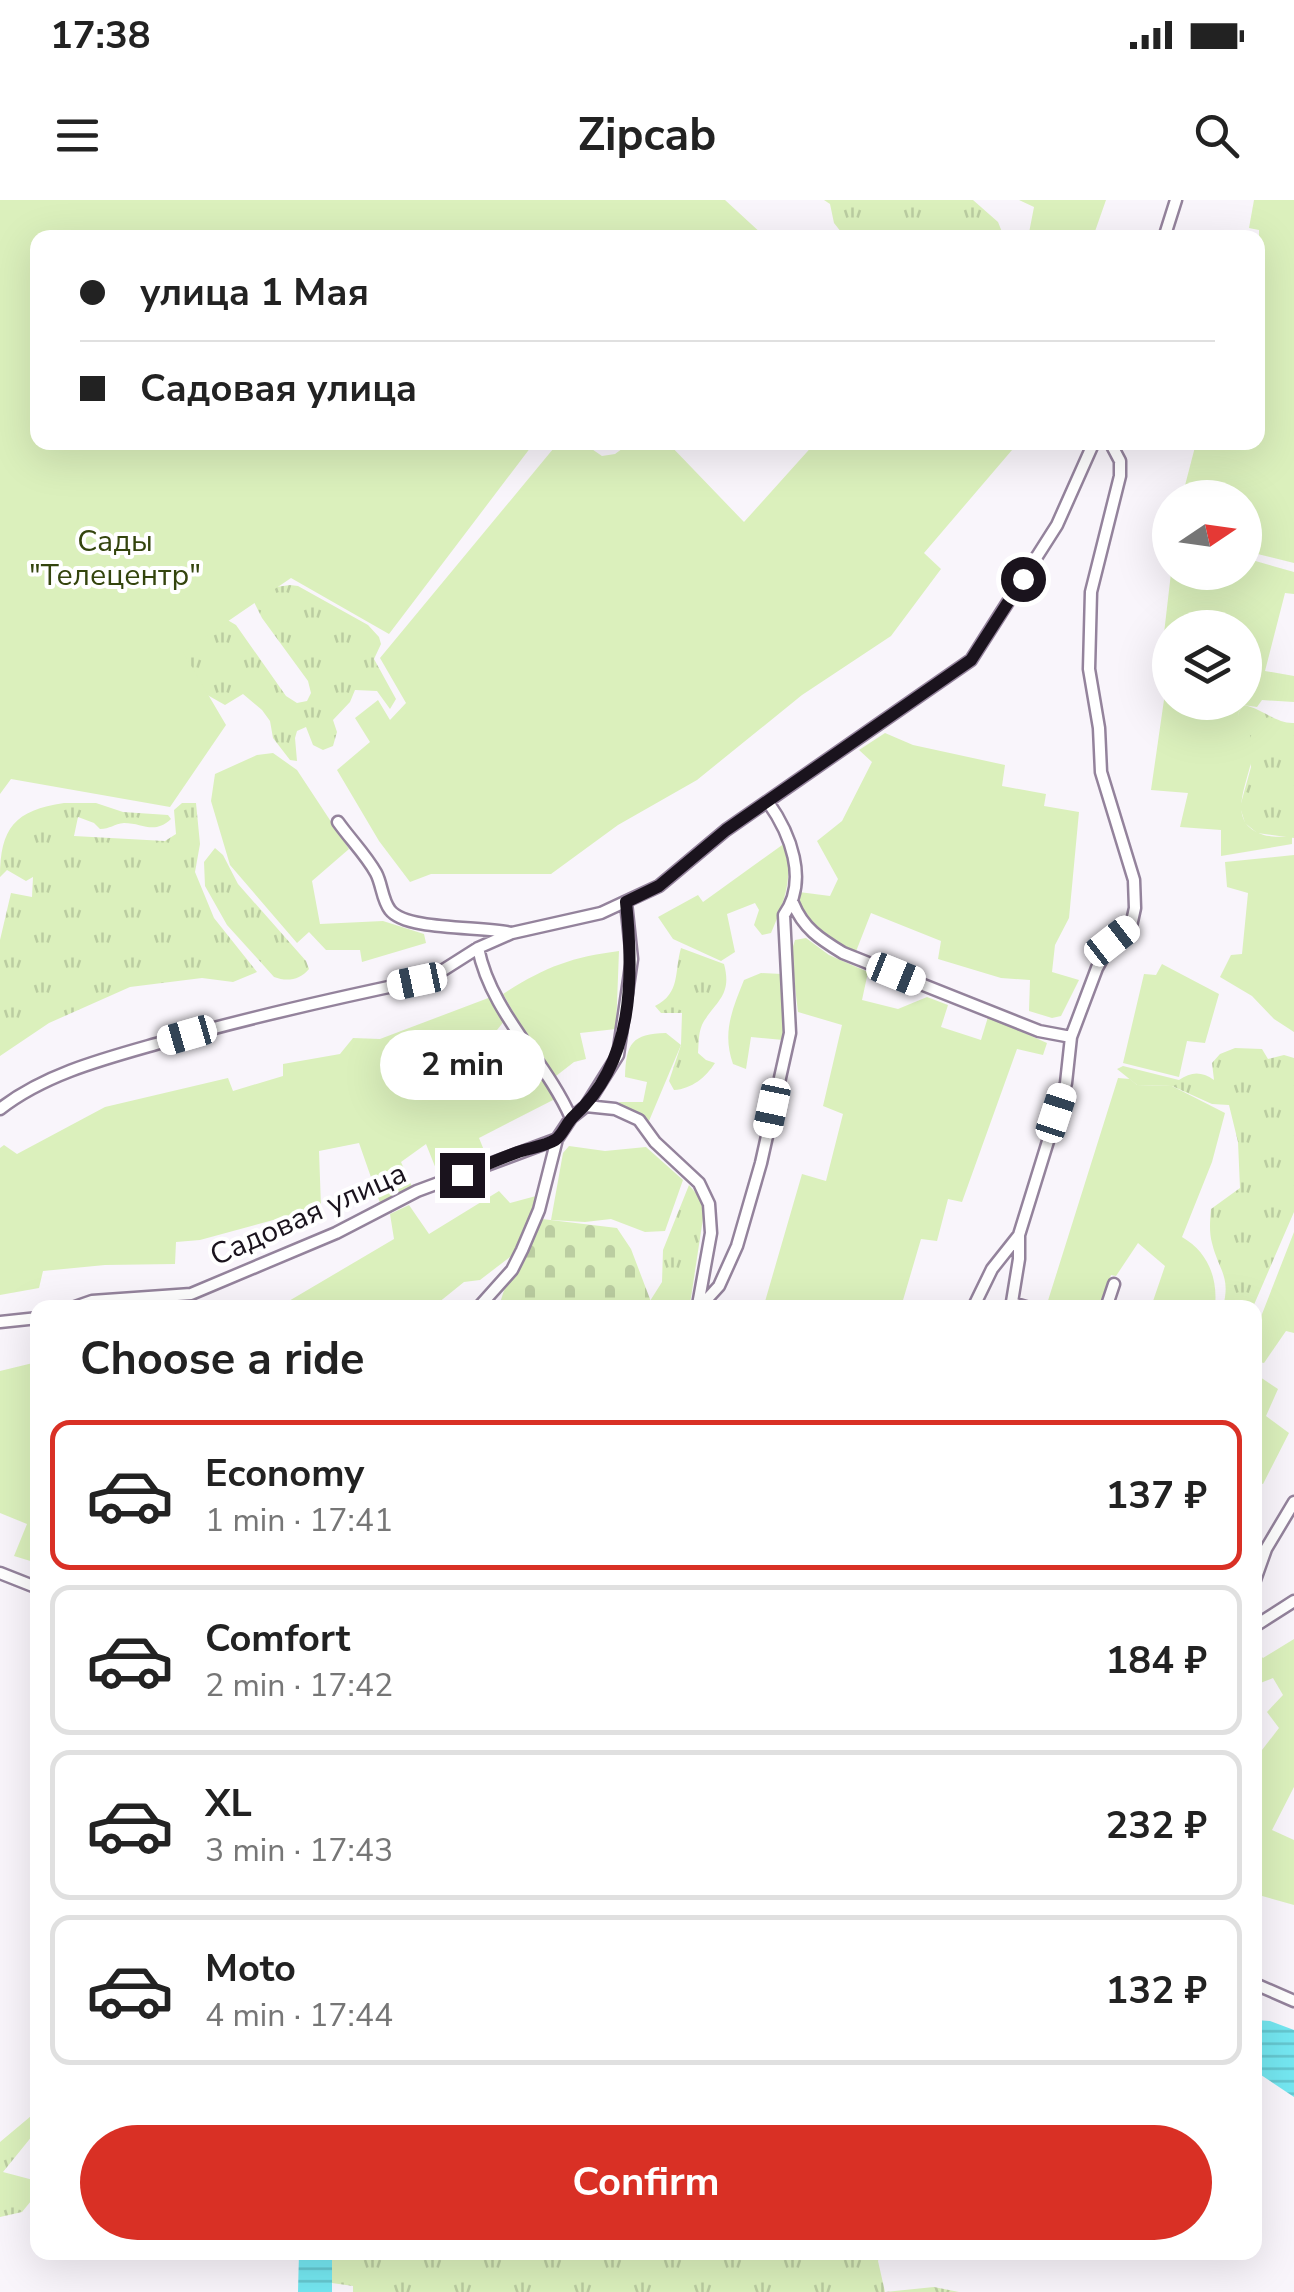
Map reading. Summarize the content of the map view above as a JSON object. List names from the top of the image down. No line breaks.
{"streets":{"street":["Садовая улица"]},"parks":["Сады \"Телецентр\""],"north":"right","page":{"status":"17:38","header":"Zipcab","banner":["улица 1 Мая","Садовая улица"],"bubble":"2 min","heading":"Choose a ride","list":[{"name":"Economy","note":"1 min · 17:41","value":"137 ₽"},{"name":"Comfort","note":"2 min · 17:42","value":"184 ₽"},{"name":"XL","note":"3 min · 17:43","value":"232 ₽"},{"name":"Moto","note":"4 min · 17:44","value":"132 ₽"}],"buttons":"Confirm"}}
